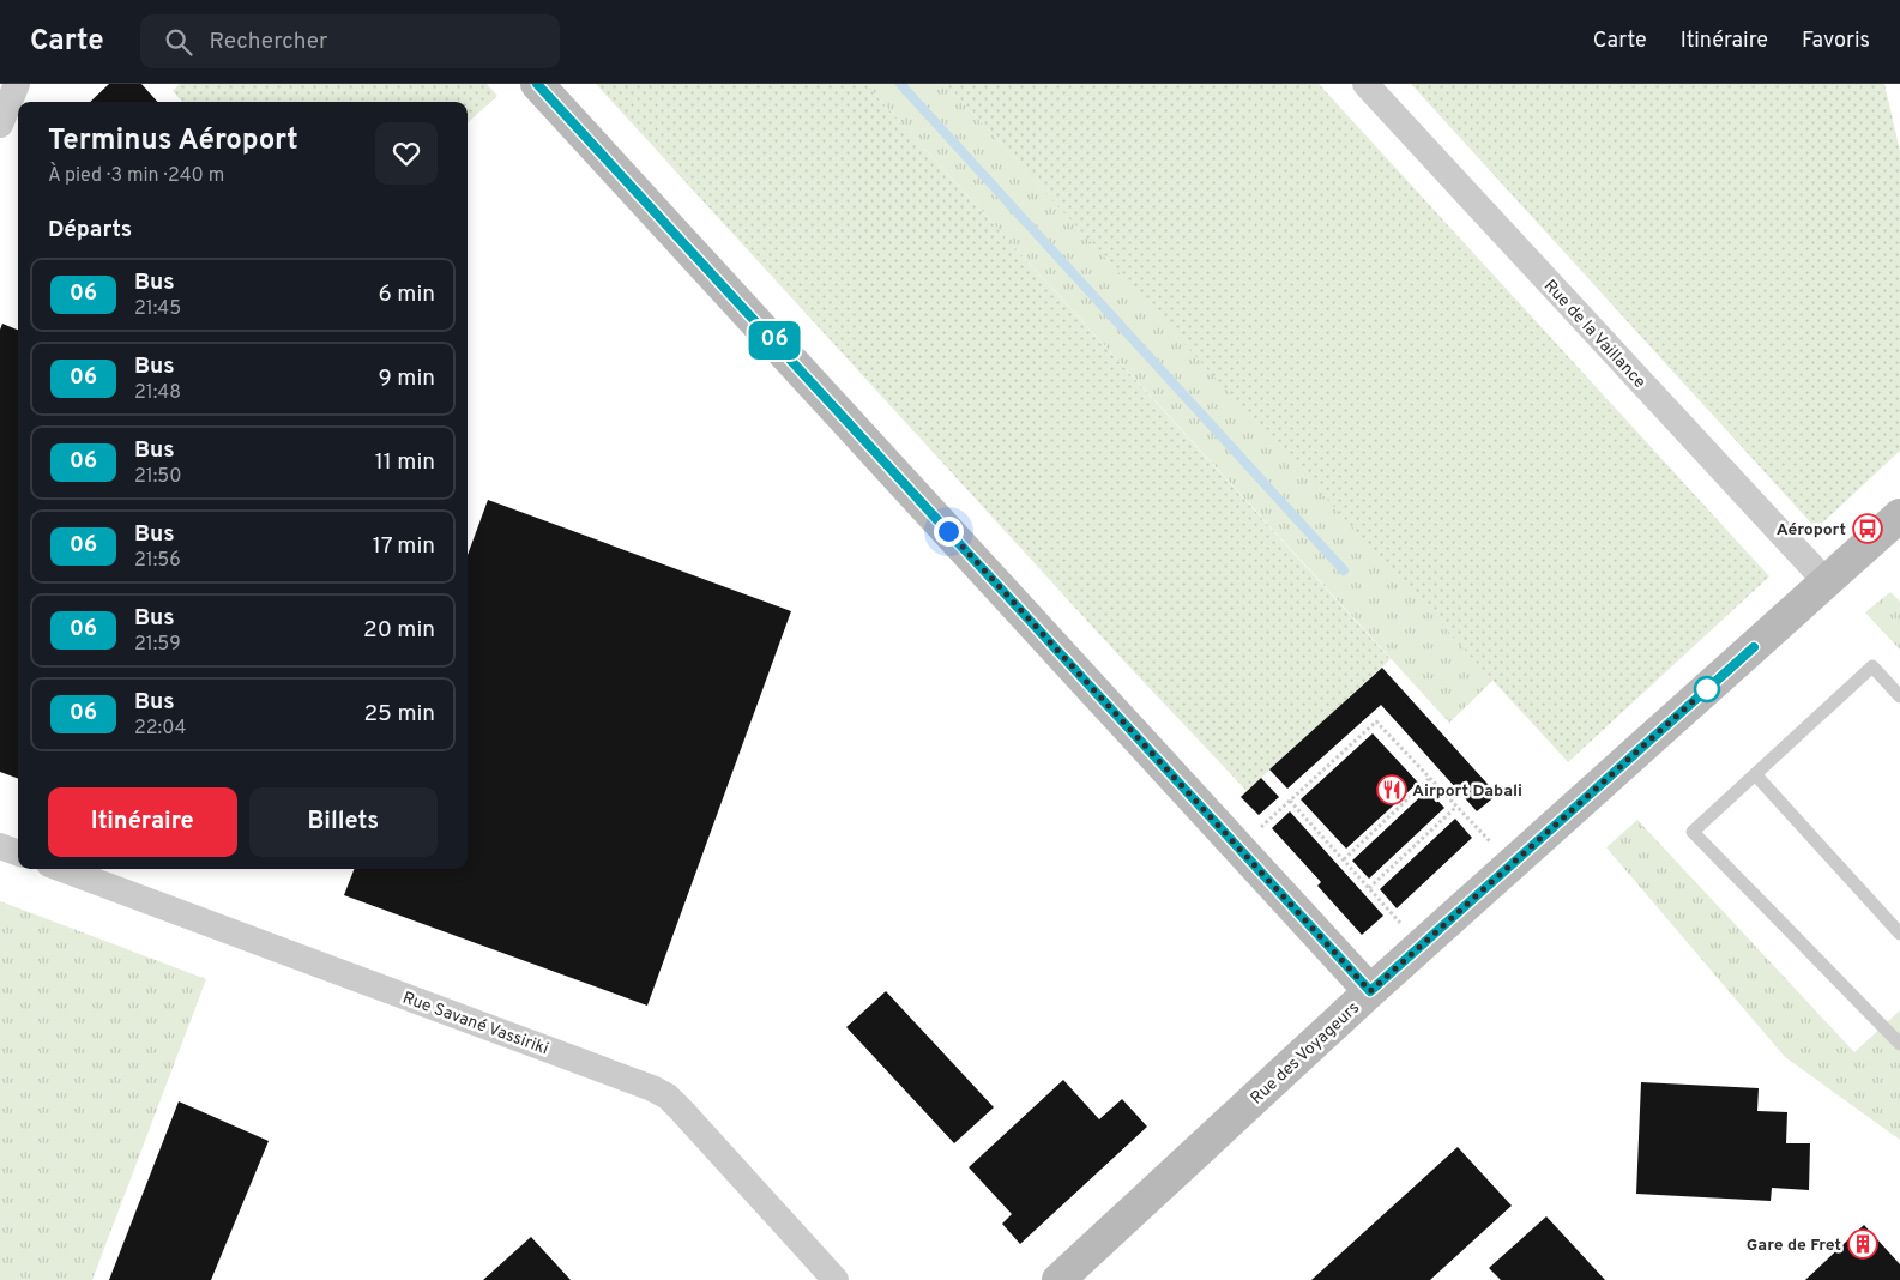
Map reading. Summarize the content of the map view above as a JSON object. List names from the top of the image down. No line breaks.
{"streets":{"street":["Rue de la Vaillance","Rue Savané Vassiriki","Rue des Voyageurs"]},"crossings":[["Rue de la Vaillance","Rue des Voyageurs"]],"places":{"bus stop":["Aéroport"],"restaurant":["Airport Dabali"],"building":["Gare de Fret"]},"lines":["bus line 06"],"page":{"header":"Carte","search":"Rechercher","nav":["Carte","Itinéraire","Favoris"],"on_map":"06","heading":[["Terminus Aéroport","À pied · 3 min · 240 m"],"Départs"],"list":[{"mark":"06","name":"Bus","note":"21:45","value":"6 min"},{"mark":"06","name":"Bus","note":"21:48","value":"9 min"},{"mark":"06","name":"Bus","note":"21:50","value":"11 min"},{"mark":"06","name":"Bus","note":"21:56","value":"17 min"},{"mark":"06","name":"Bus","note":"21:59","value":"20 min"},{"mark":"06","name":"Bus","note":"22:04","value":"25 min"}],"buttons":["Itinéraire","Billets"]}}
